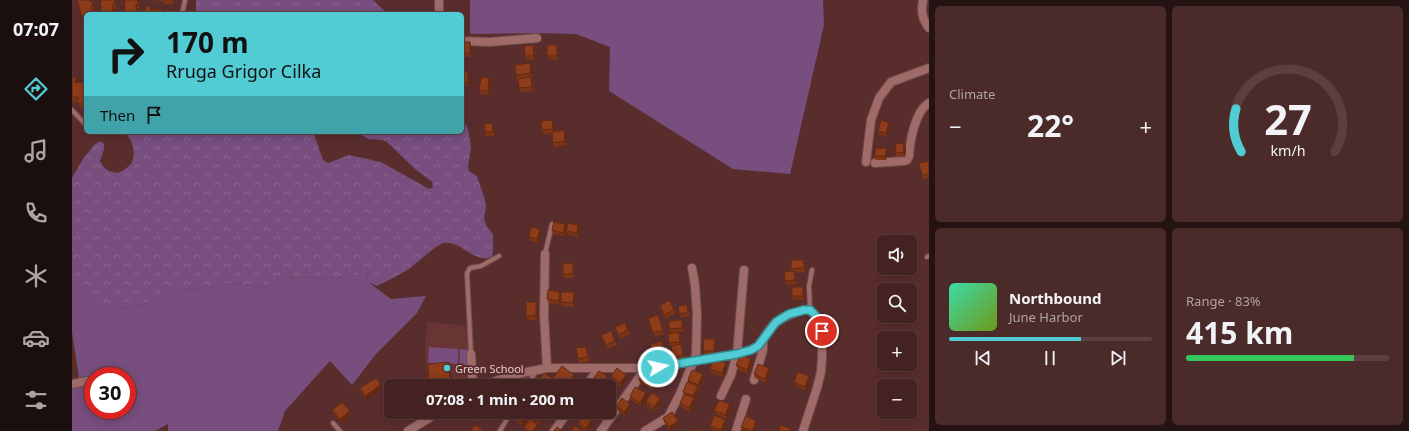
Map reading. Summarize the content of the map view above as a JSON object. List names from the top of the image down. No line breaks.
{"places":["Green School"],"page":{"tabs":"07:07","tile":["Climate",["Range · 83%","415 km"]],"turn":["170 m","Rruga Grigor Cilka"],"then":"Then","heat":["−","22°","+"],"map_buttons":["+","−"],"song":["Northbound","June Harbor"],"limit":"30","trip":"07:08 · 1 min · 200 m","gauge":["27","km/h"]}}
